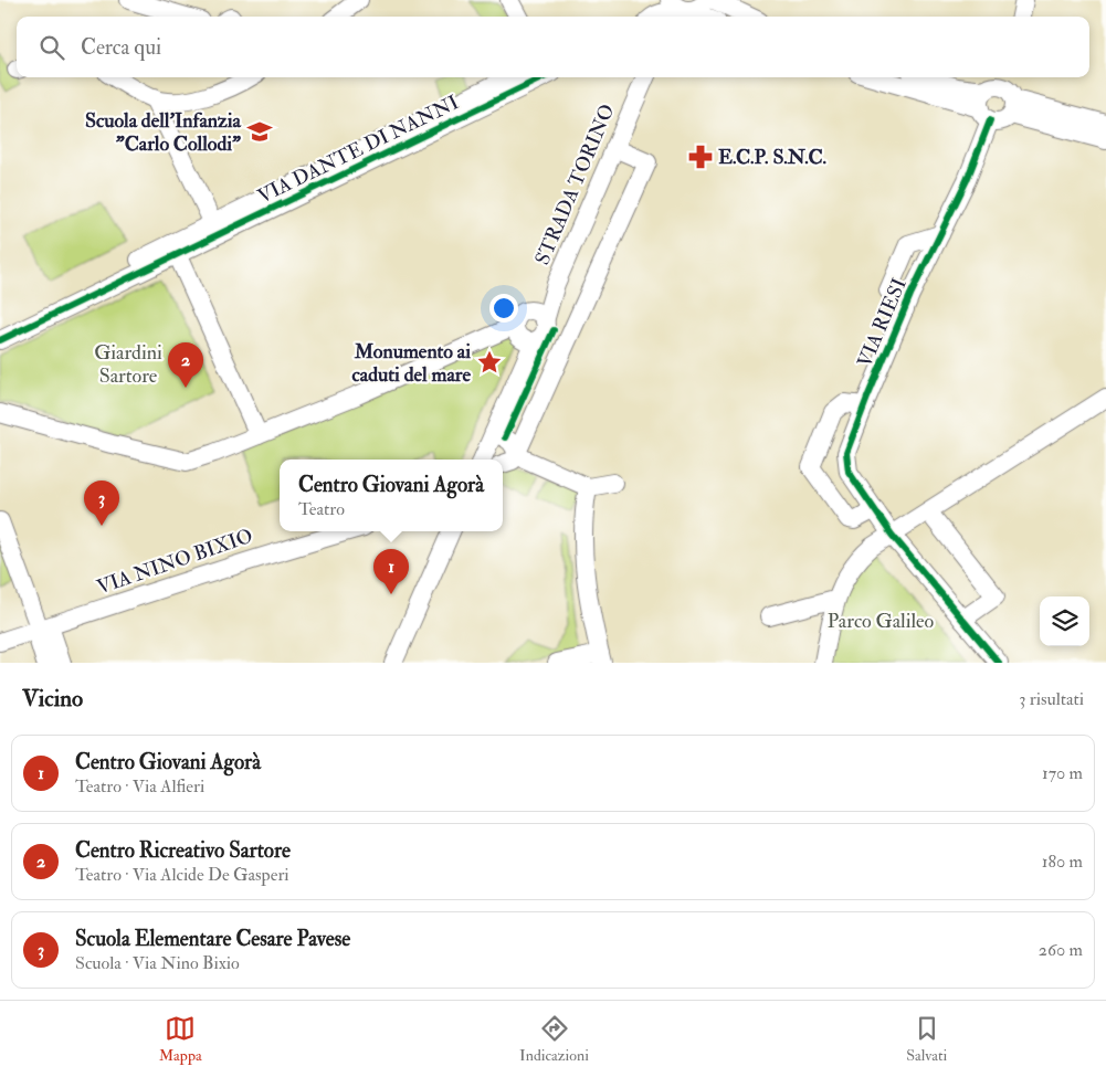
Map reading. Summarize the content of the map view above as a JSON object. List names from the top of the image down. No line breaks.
{"streets":{"street":["VIA DANTE DI NANNI","STRADA TORINO","VIA RIESI","VIA NINO BIXIO"]},"parks":["Giardini Sartore","Parco Galileo"],"places":{"school or university":["Scuola dell'Infanzia \"Carlo Collodi\""],"pharmacy":["E.C.P. S.N.C."],"place":["Monumento ai caduti del mare"]},"page":{"search":"Cerca qui","pins":["2","3","1"],"popup":["Centro Giovani Agorà","Teatro"],"heading":["Vicino","3 risultati"],"list":[{"mark":"1","name":"Centro Giovani Agorà","note":"Teatro · Via Alfieri","value":"170 m"},{"mark":"2","name":"Centro Ricreativo Sartore","note":"Teatro · Via Alcide De Gasperi","value":"180 m"},{"mark":"3","name":"Scuola Elementare Cesare Pavese","note":"Scuola · Via Nino Bixio","value":"260 m"}],"nav":["Mappa","Indicazioni","Salvati"]}}
